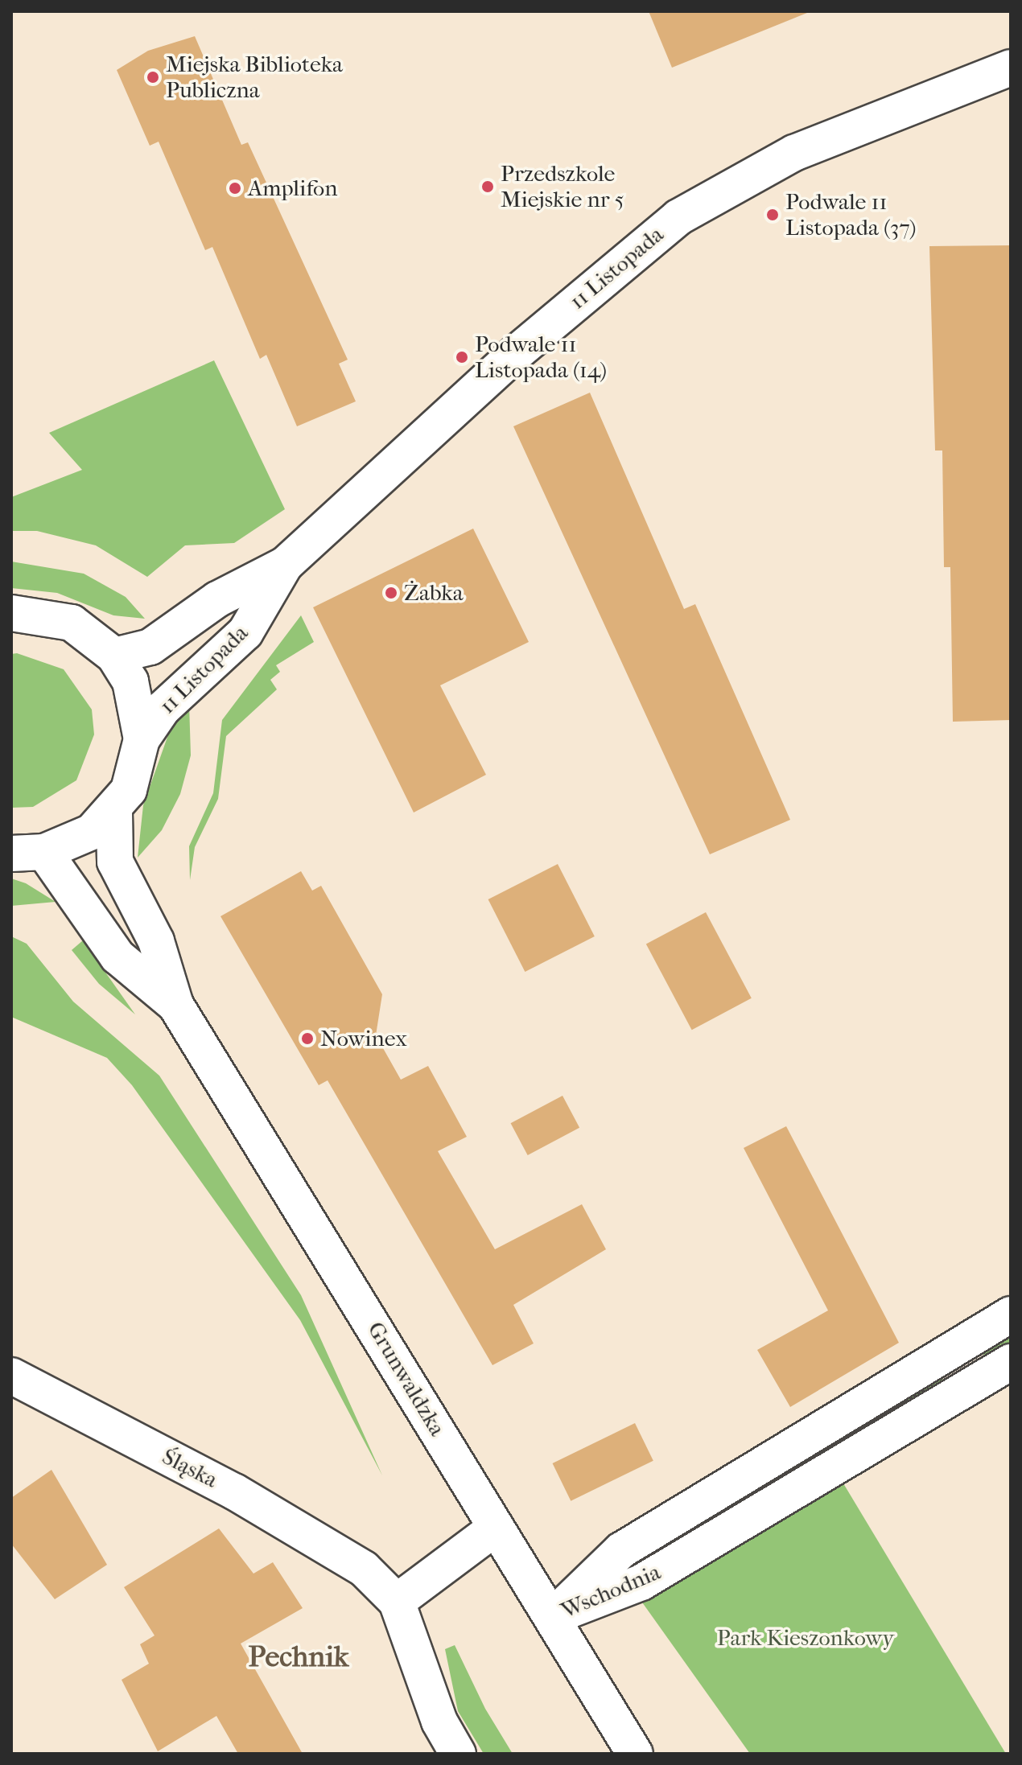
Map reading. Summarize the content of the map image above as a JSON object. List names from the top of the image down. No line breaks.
{"streets":{"street":["11 Listopada","Grunwaldzka","Śląska","Wschodnia"]},"crossings":[["Grunwaldzka","Wschodnia"]],"districts":["Pechnik"],"parks":["Park Kieszonkowy"],"places":["Miejska Biblioteka Publiczna","Przedszkole Miejskie nr 5","Amplifon","Podwale 11 Listopada (37)","Podwale 11 Listopada (14)","Żabka","Nowinex"]}
